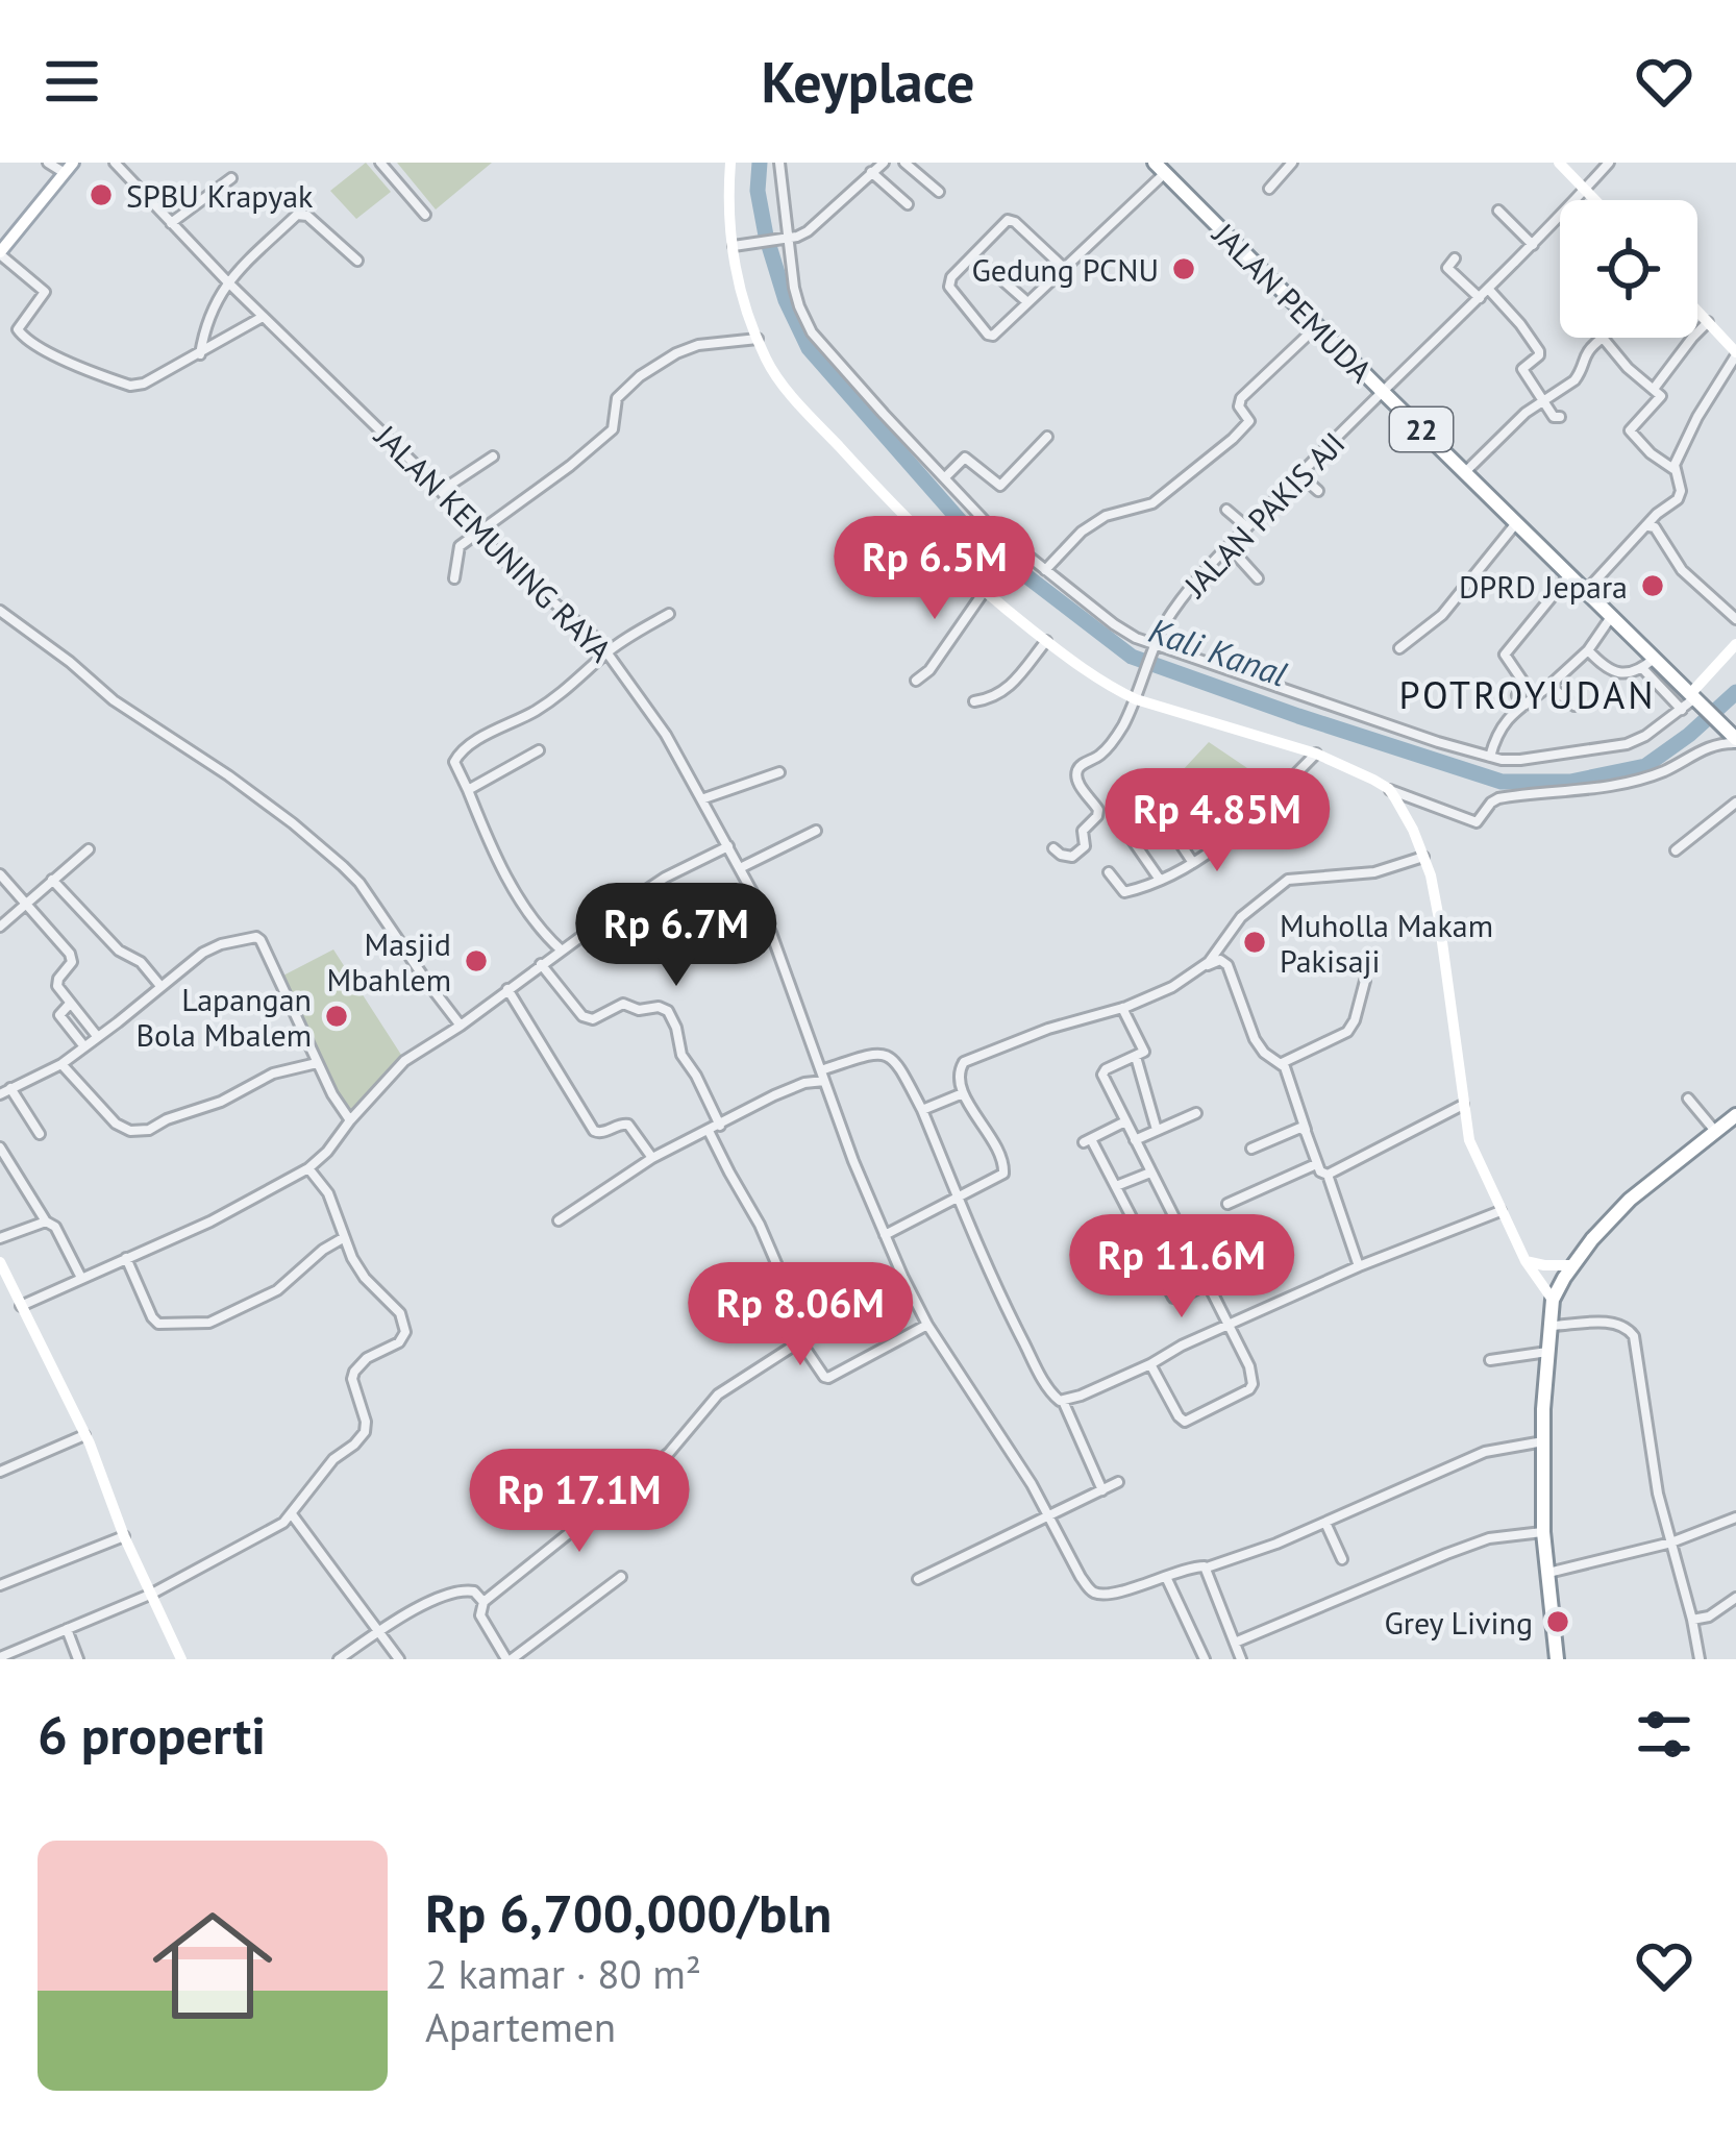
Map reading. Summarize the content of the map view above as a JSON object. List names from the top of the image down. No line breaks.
{"streets":{"highway":["JALAN PEMUDA","22"],"street":["JALAN PAKIS AJI","JALAN KEMUNING RAYA"]},"crossings":[["JALAN PEMUDA","22"],["JALAN PEMUDA","JALAN PAKIS AJI"]],"districts":["POTROYUDAN"],"water":["Kali Kanal"],"places":["SPBU Krapyak","Gedung PCNU","DPRD Jepara","Muholla Makam Pakisaji","Masjid Mbahlem","Lapangan Bola Mbalem","Grey Living"],"page":{"header":"Keyplace","price":["Rp 6.5M","Rp 4.85M","Rp 6.7M","Rp 11.6M","Rp 8.06M","Rp 17.1M"],"heading":"6 properti","list":[{"name":"Rp 6,700,000/bln","note":"2 kamar · 80 m² · Apartemen"}]}}
